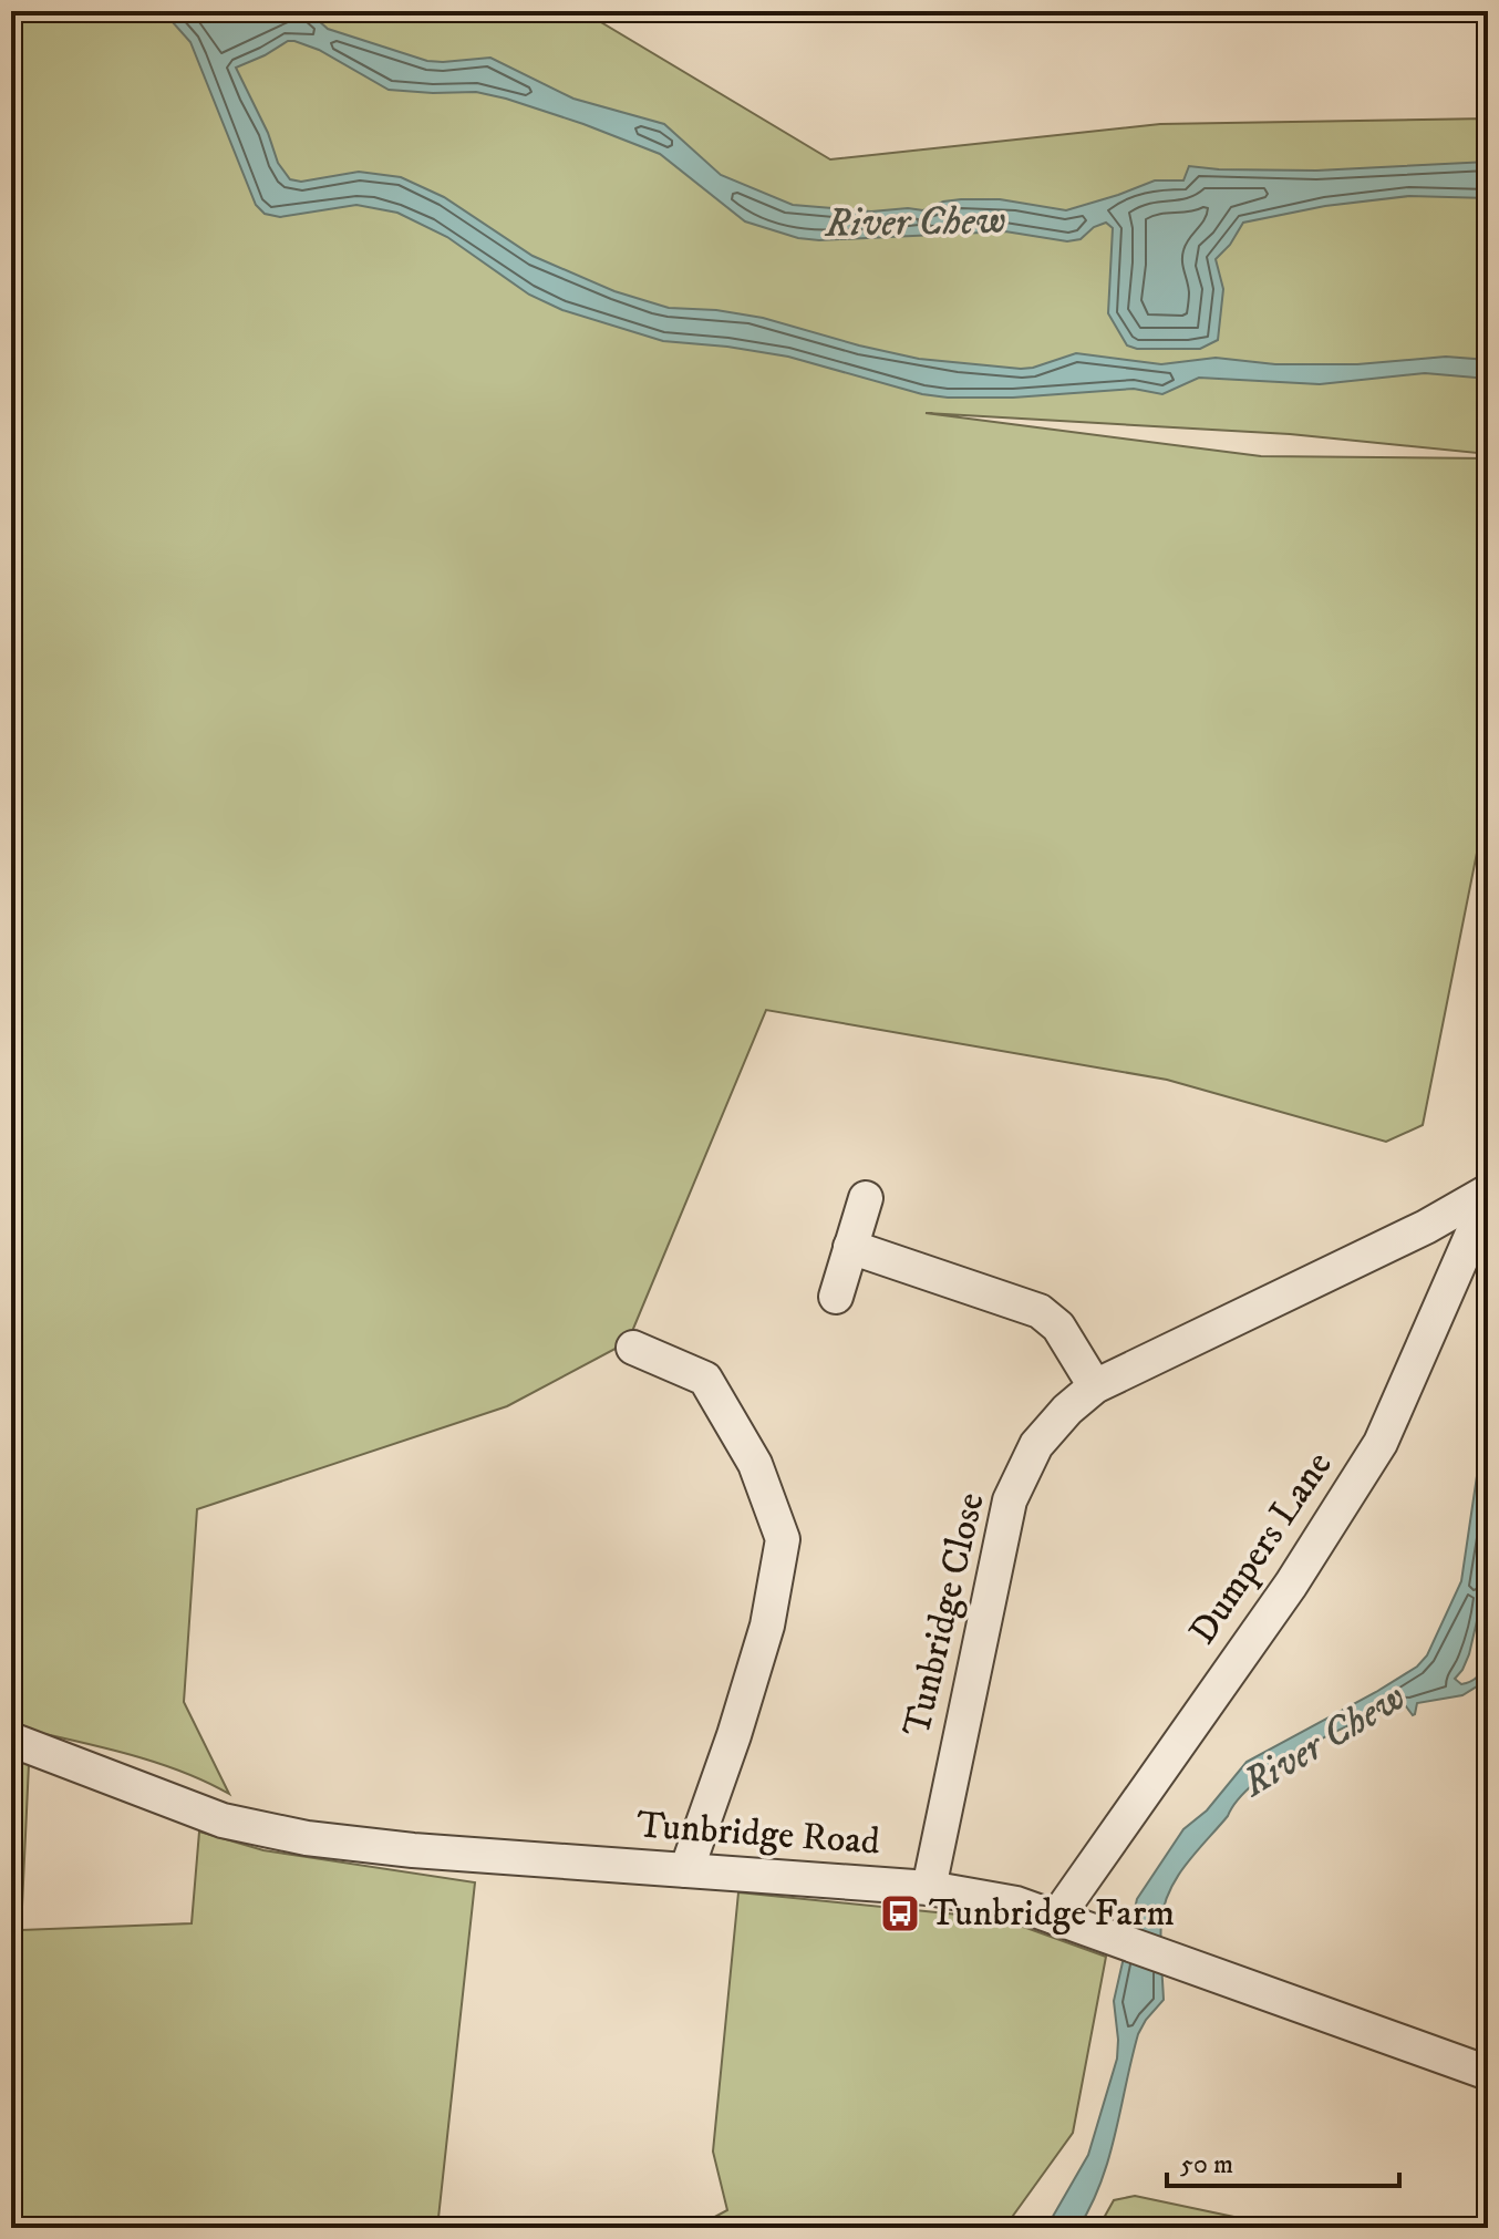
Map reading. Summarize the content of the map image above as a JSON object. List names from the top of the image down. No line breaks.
{"streets":{"street":["Dumpers Lane","Tunbridge Close","Tunbridge Road"]},"crossings":[["Dumpers Lane","Tunbridge Road"],["Tunbridge Close","Tunbridge Road"]],"water":["River Chew"],"places":{"bus stop":["Tunbridge Farm"]},"scale_bar":"50 m"}
